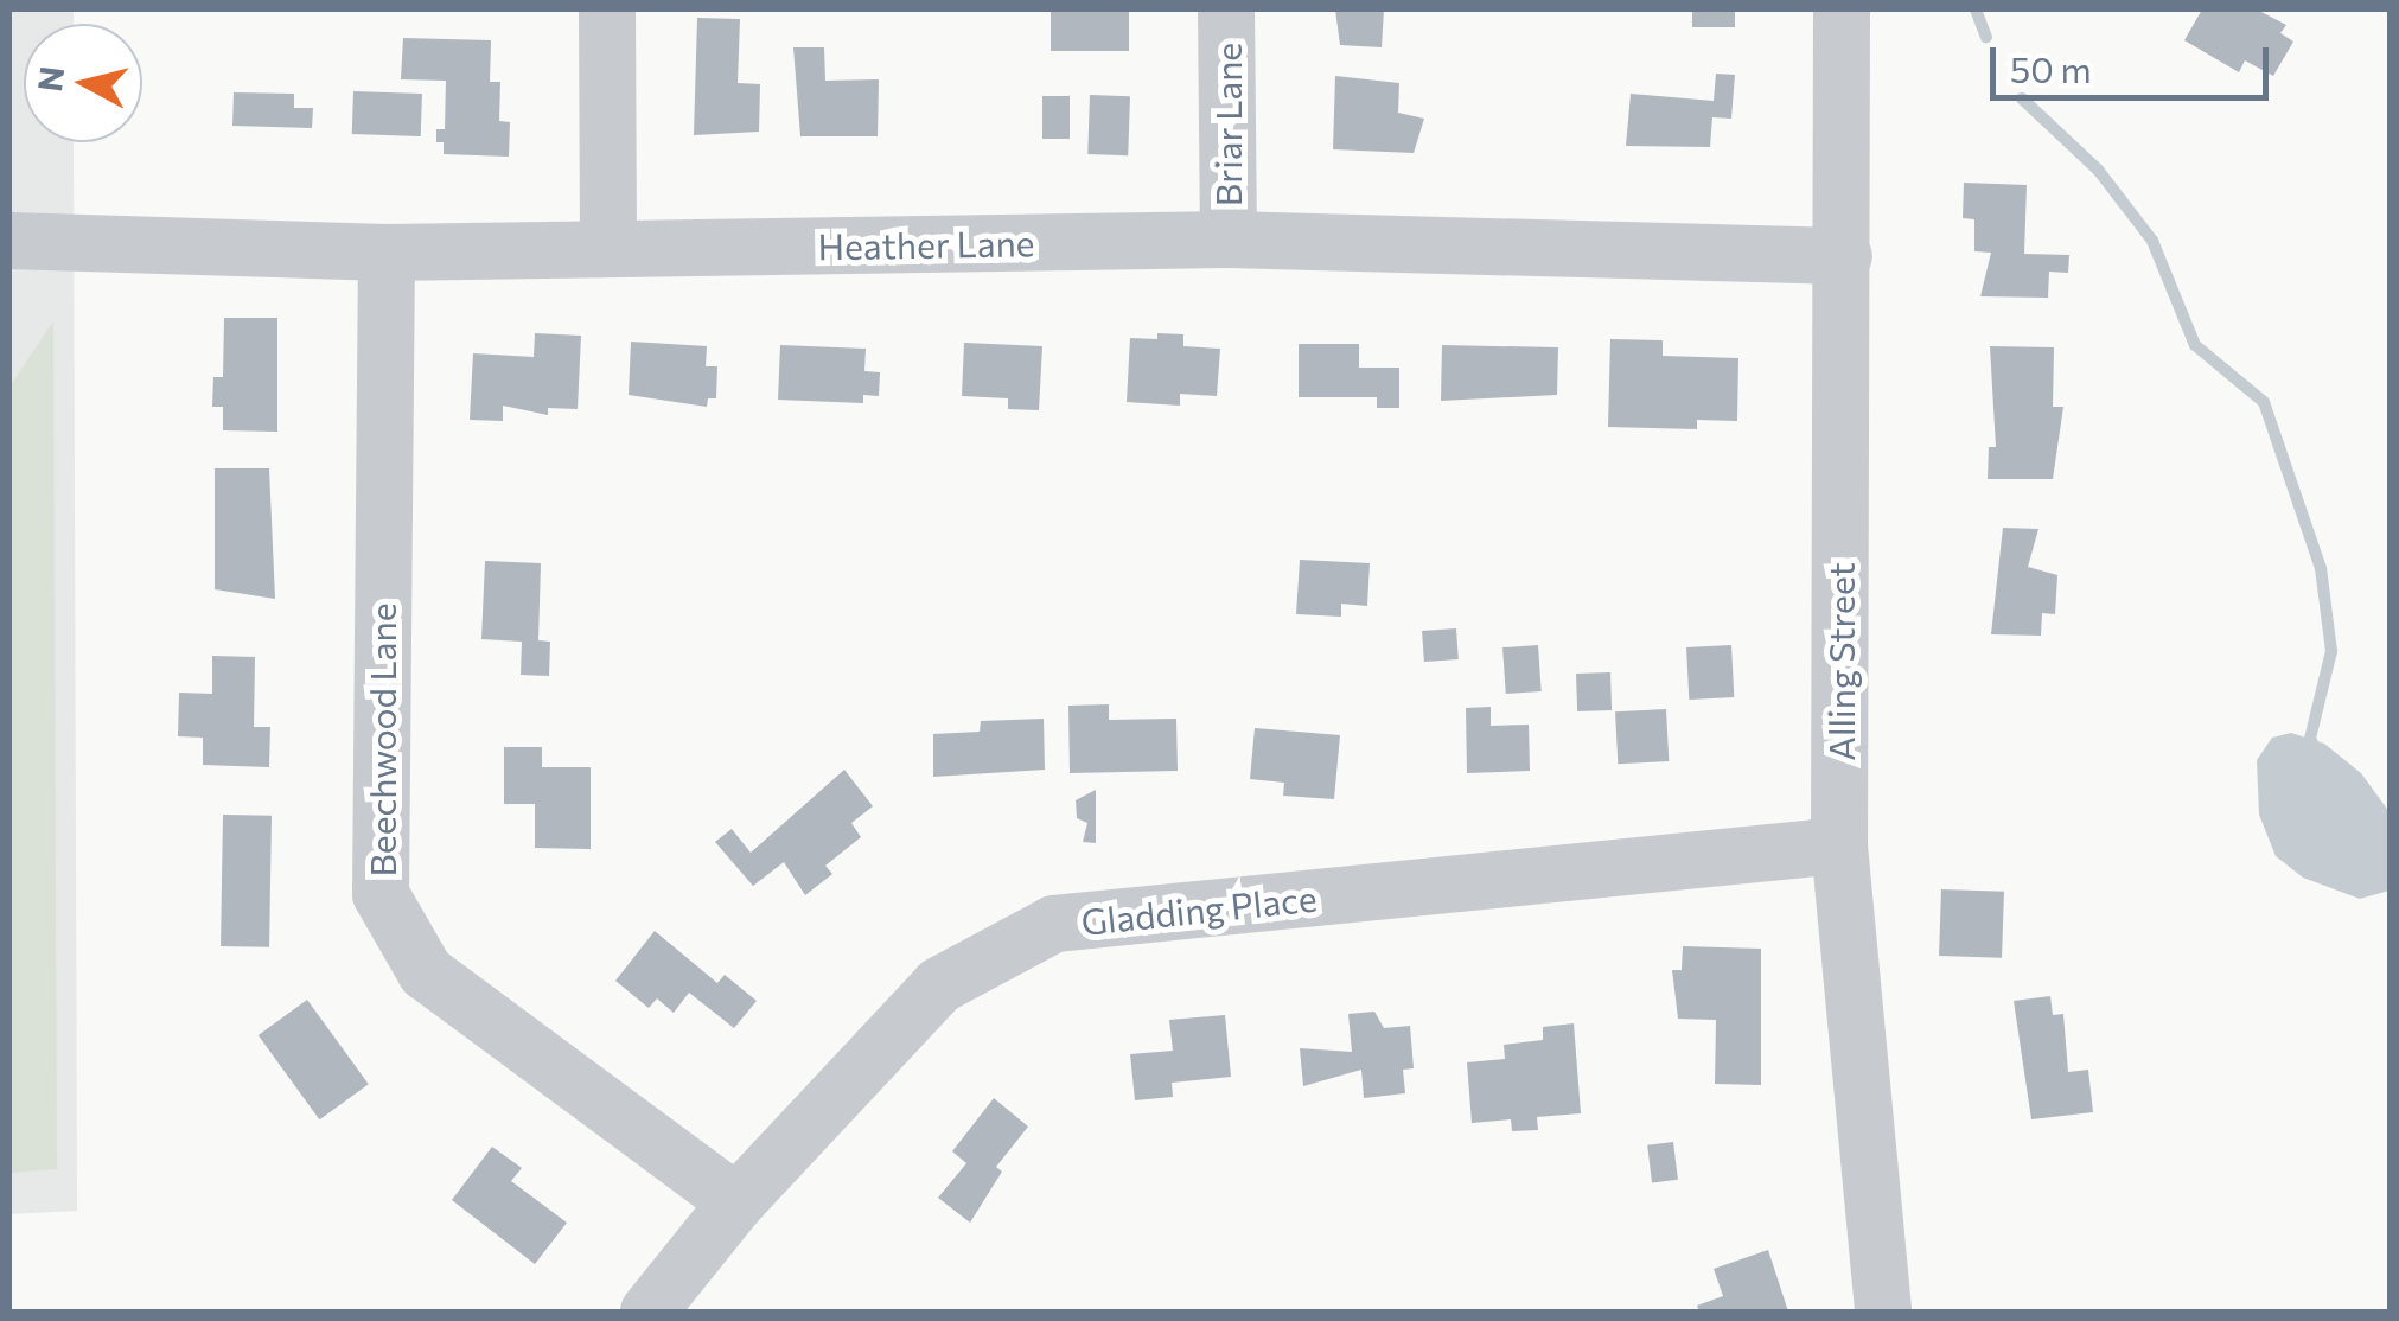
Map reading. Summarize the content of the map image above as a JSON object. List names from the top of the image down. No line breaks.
{"streets":{"street":["Briar Lane","Heather Lane","Alling Street","Beechwood Lane","Gladding Place"]},"crossings":[["Briar Lane","Heather Lane"],["Heather Lane","Alling Street"],["Heather Lane","Beechwood Lane"],["Alling Street","Gladding Place"],["Beechwood Lane","Gladding Place"]],"scale_bar":"50 m","north":"left"}
